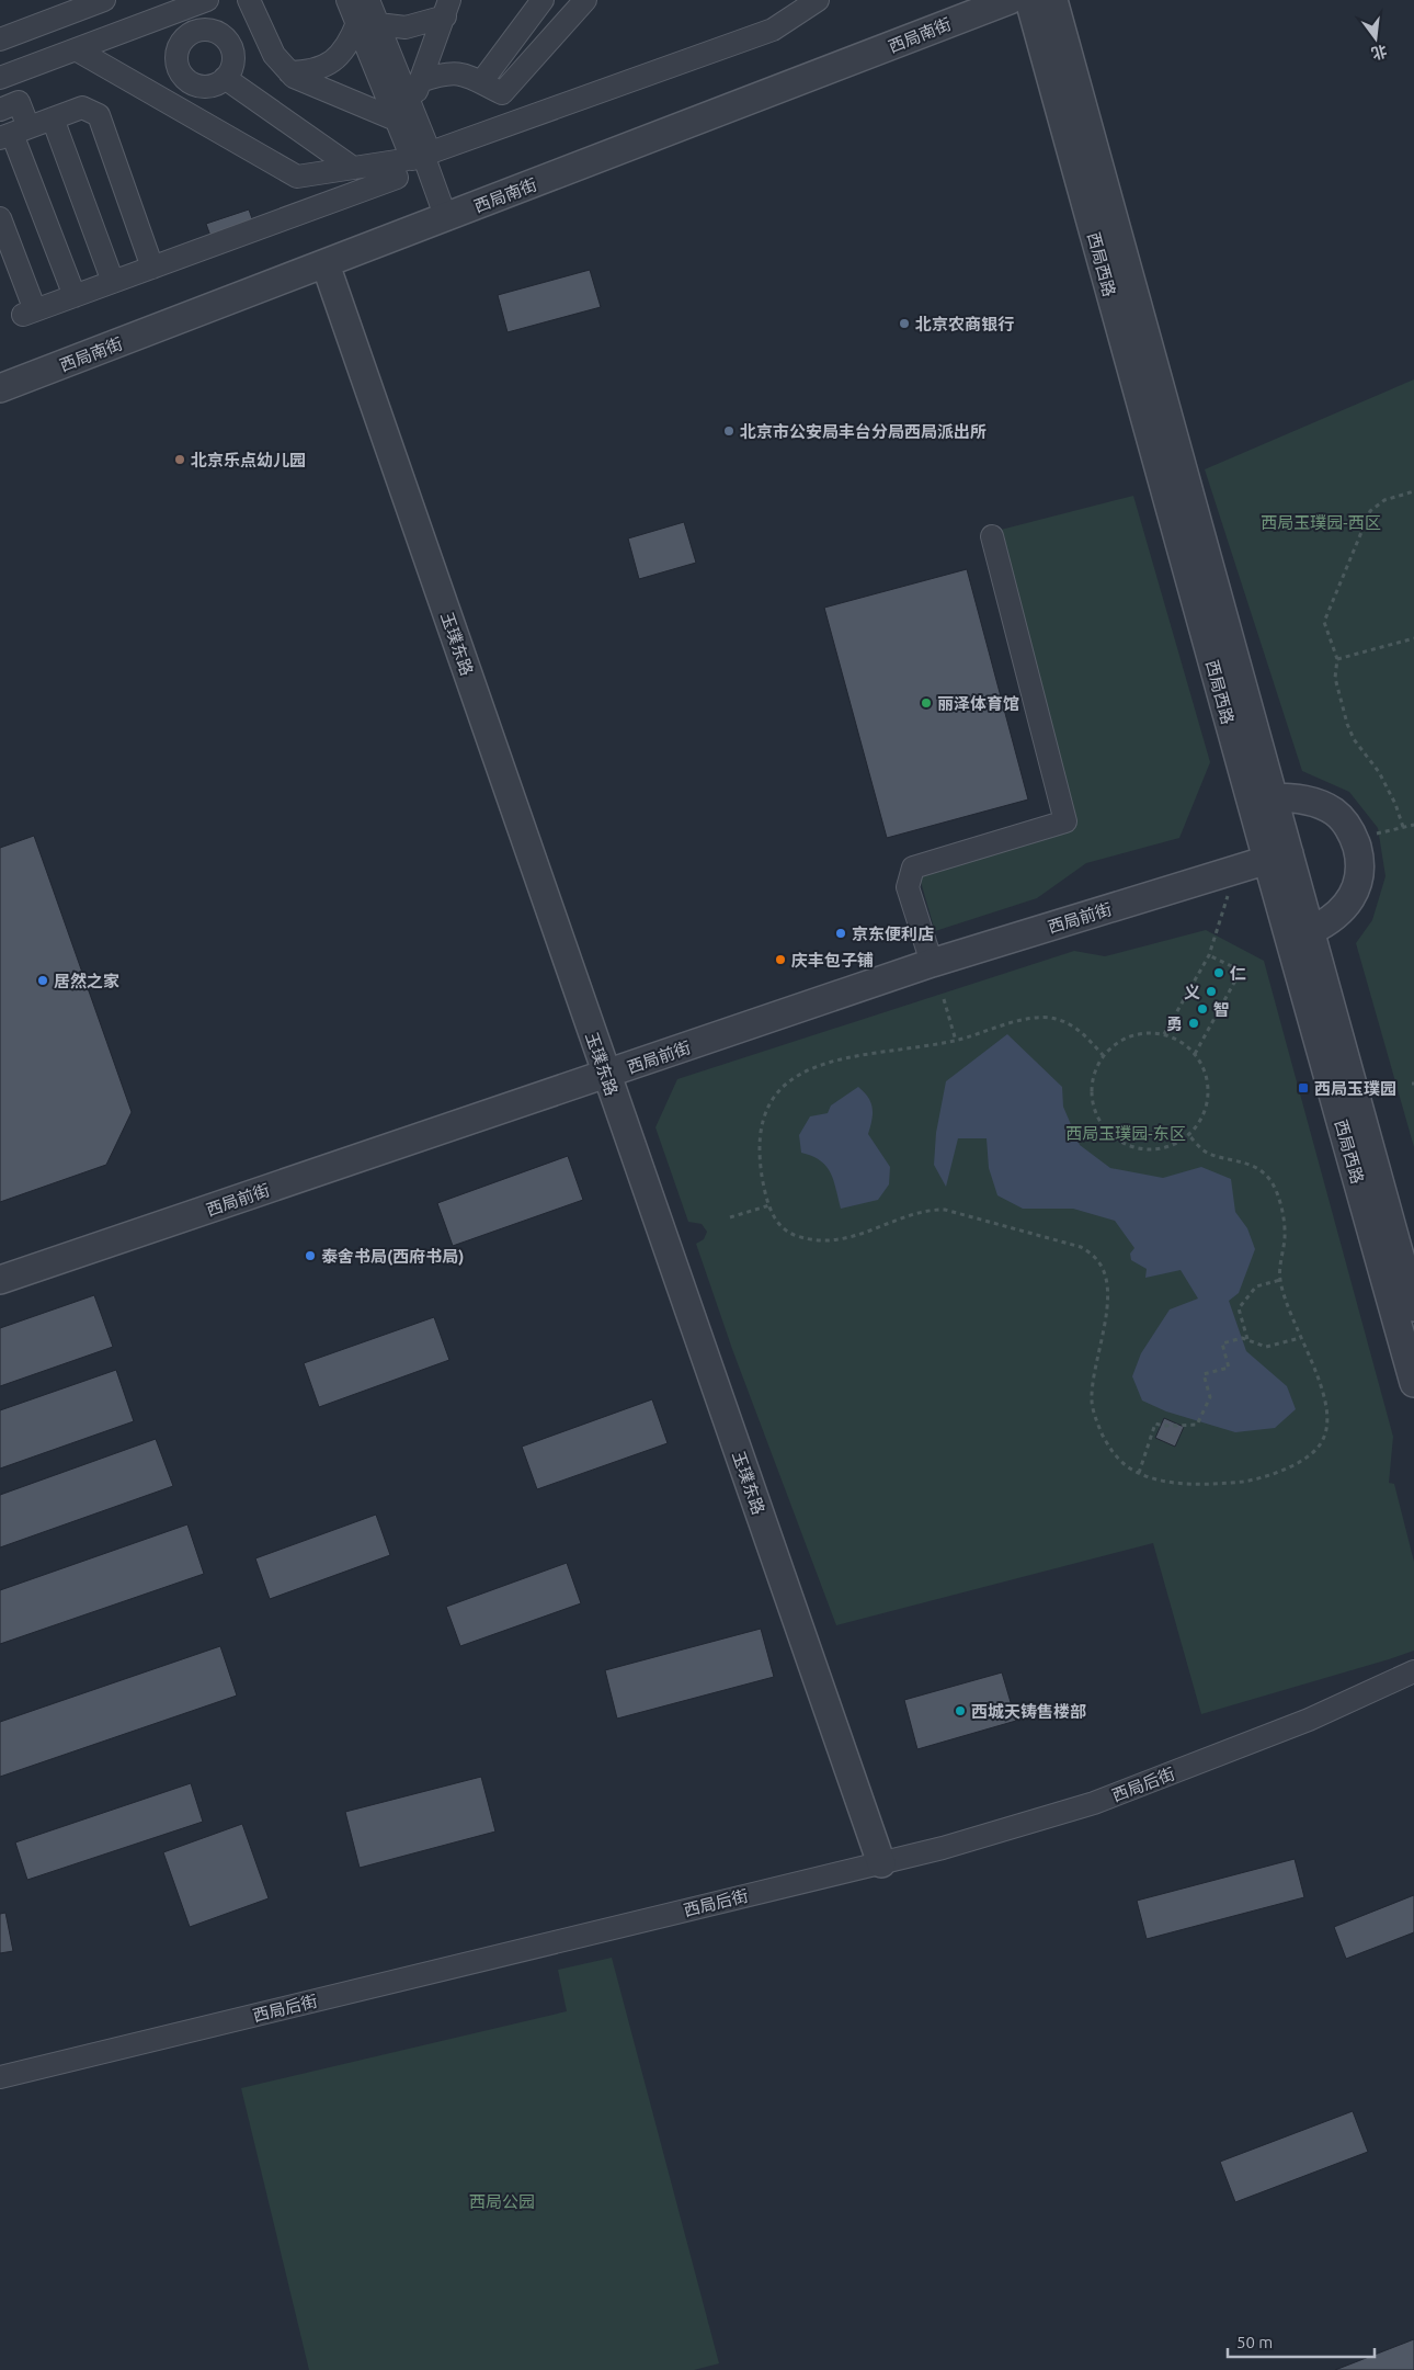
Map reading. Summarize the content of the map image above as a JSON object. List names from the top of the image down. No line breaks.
{"streets":{"street":["西局南街","西局西路","玉璞东路","西局前街","西局后街"]},"crossings":[["西局南街","玉璞东路"],["西局西路","西局前街"],["玉璞东路","西局前街"],["玉璞东路","西局后街"]],"parks":["西局玉璞园-西区","西局玉璞园-东区","西局公园"],"places":{"other":["北京农商银行","北京市公安局丰台分局西局派出所","北京乐点幼儿园","丽泽体育馆","京东便利店","庆丰包子铺","仁","居然之家","义","智","勇","泰舍书局(西府书局)","西城天铸售楼部"],"transit":["西局玉璞园"]},"scale_bar":"50 m","north":"bottom"}
